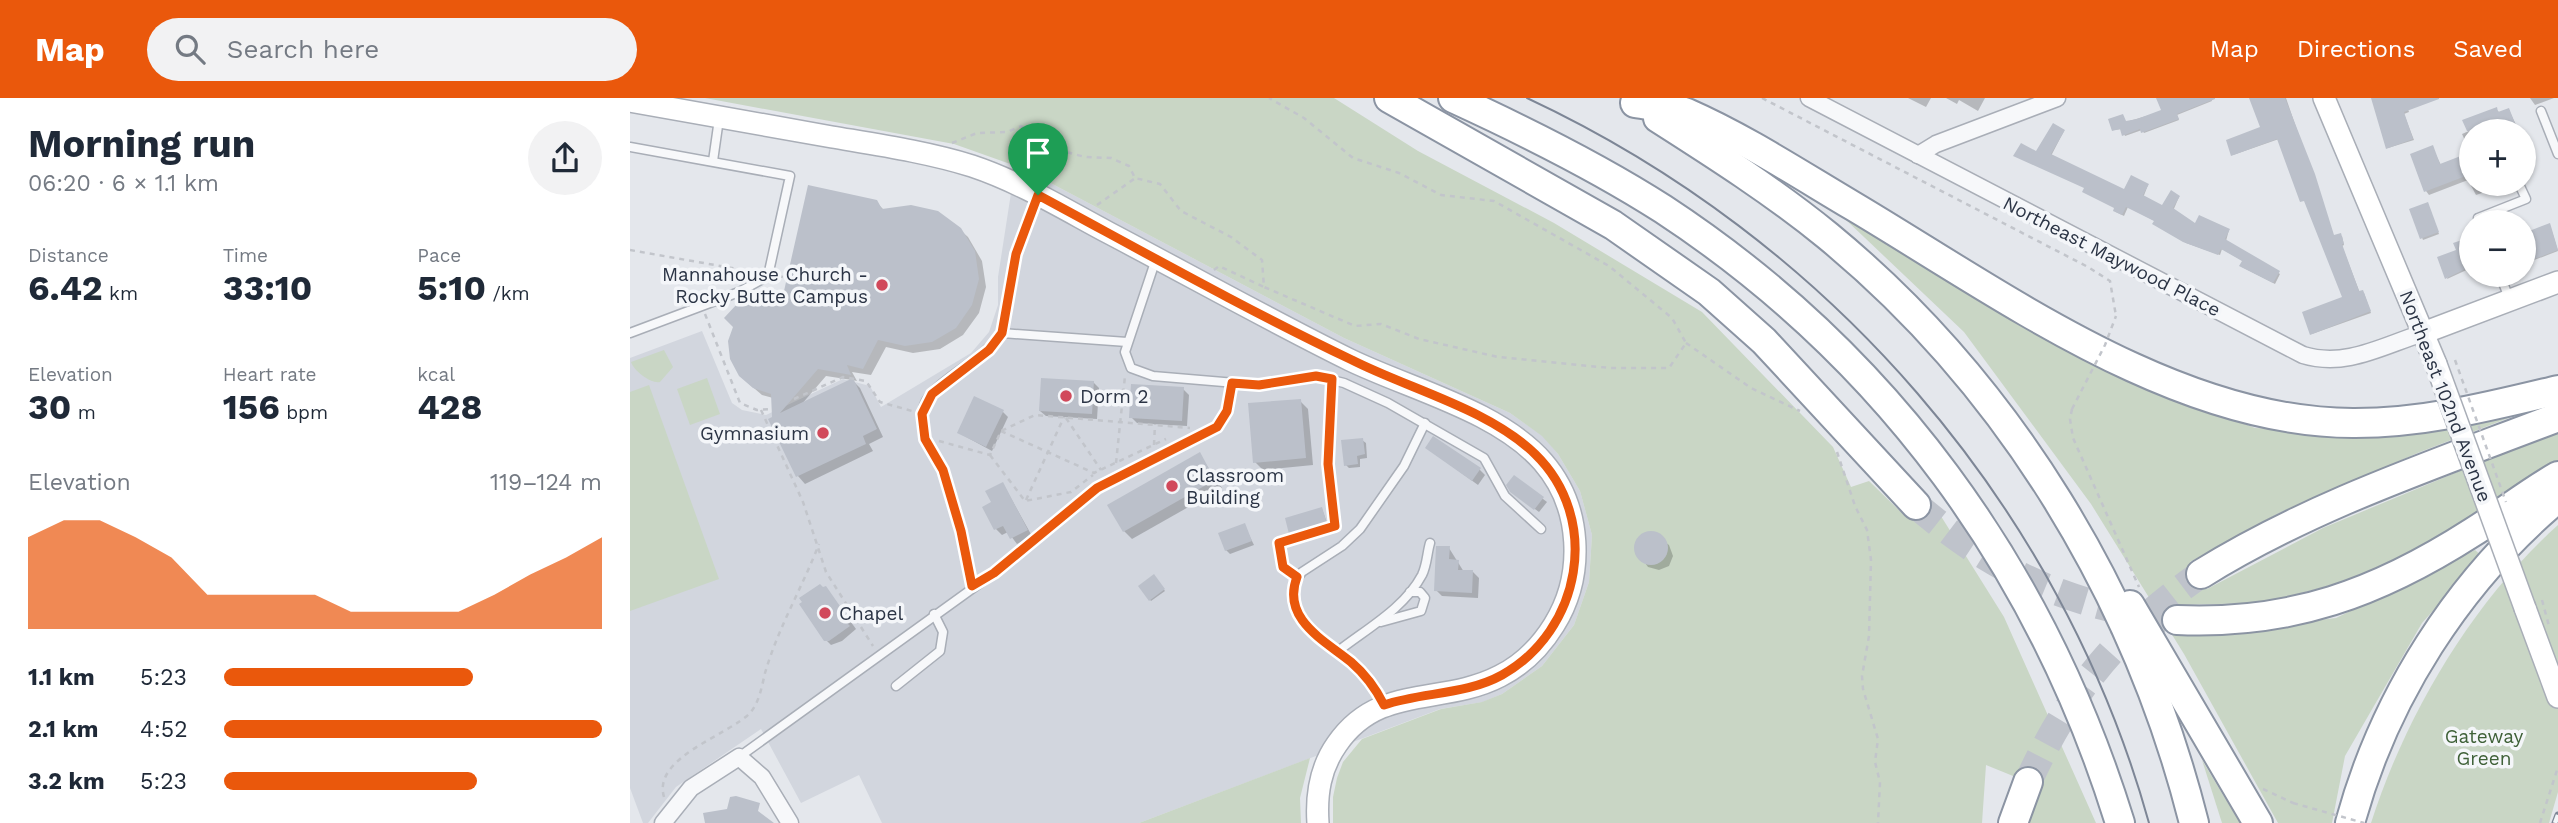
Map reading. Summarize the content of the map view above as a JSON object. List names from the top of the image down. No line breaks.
{"streets":{"street":["Northeast Maywood Place","Northeast 102nd Avenue"]},"crossings":[["Northeast Maywood Place","Northeast 102nd Avenue"]],"parks":["Gateway Green"],"places":["Mannahouse Church - Rocky Butte Campus","Dorm 2","Gymnasium","Classroom Building","Chapel"],"page":{"header":"Map","search":"Search here","nav":["Map","Directions","Saved"],"heading":["Morning run","06:20 · 6 × 1.1 km"],"map_buttons":["+","−"],"stats":[["Distance","6.42 km"],["Time","33:10"],["Pace","5:10 /km"],["Elevation","30 m"],["Heart rate","156 bpm"],["kcal","428"]],"chart":["Elevation","119–124 m"],"list":[{"name":"1.1 km","note":"5:23"},{"name":"2.1 km","note":"4:52"},{"name":"3.2 km","note":"5:23"}]}}
